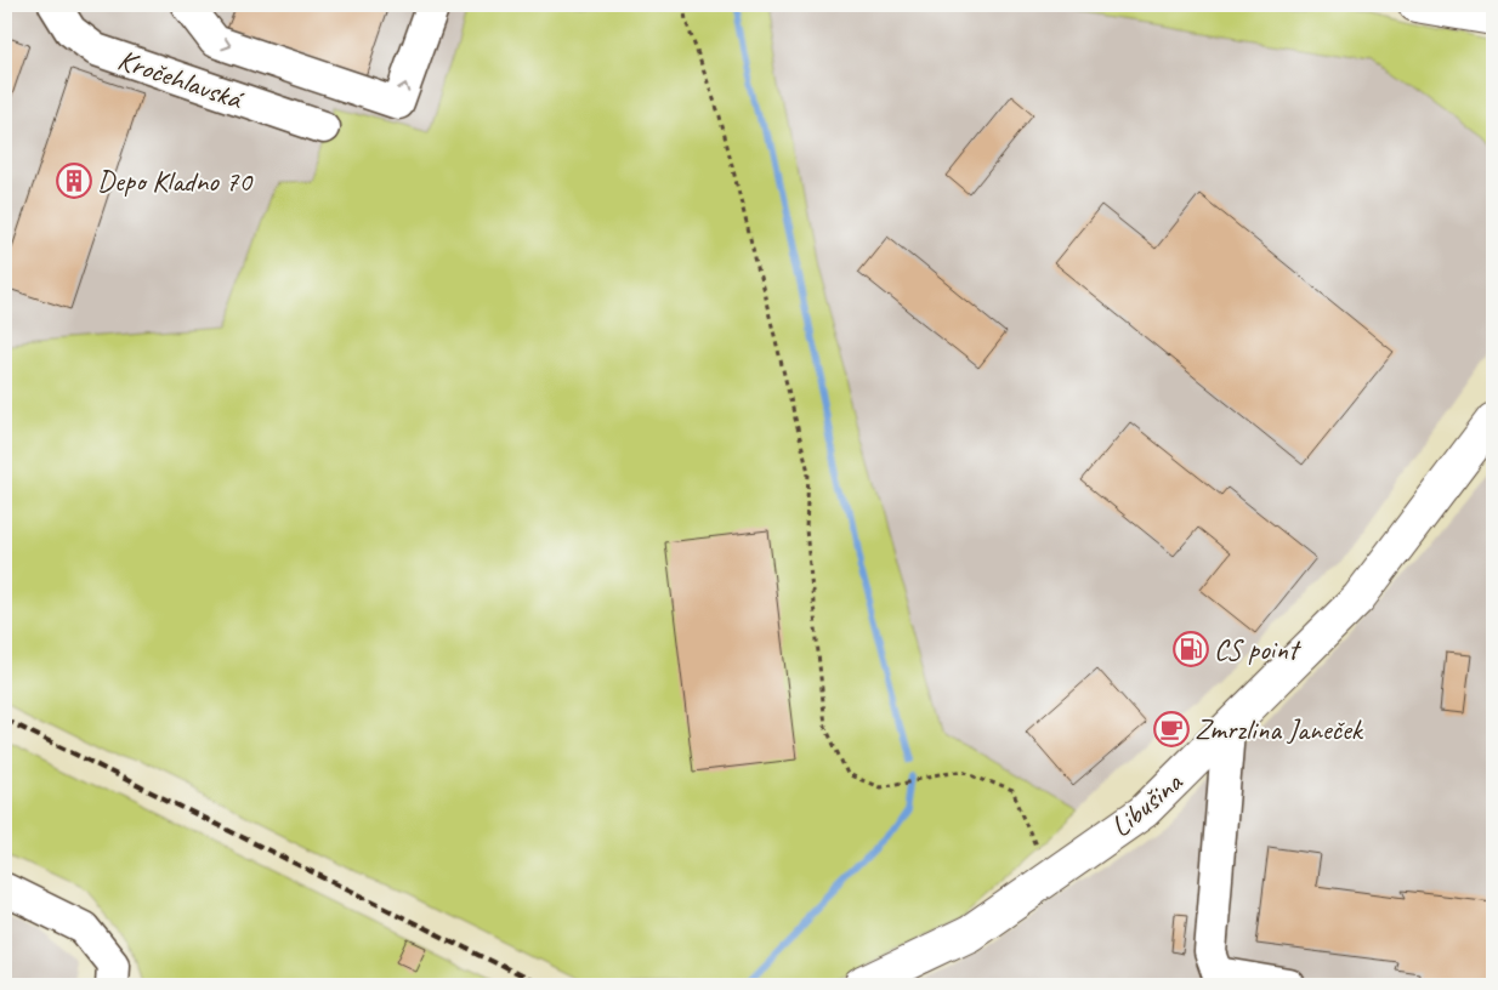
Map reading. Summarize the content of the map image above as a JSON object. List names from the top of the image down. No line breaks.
{"streets":{"main road":["Libušina"],"street":["Kročehlavská"]},"places":{"building":["Depo Kladno 70"],"fuel station":["CS point"],"cafe":["Zmrzlina Janeček"]}}
